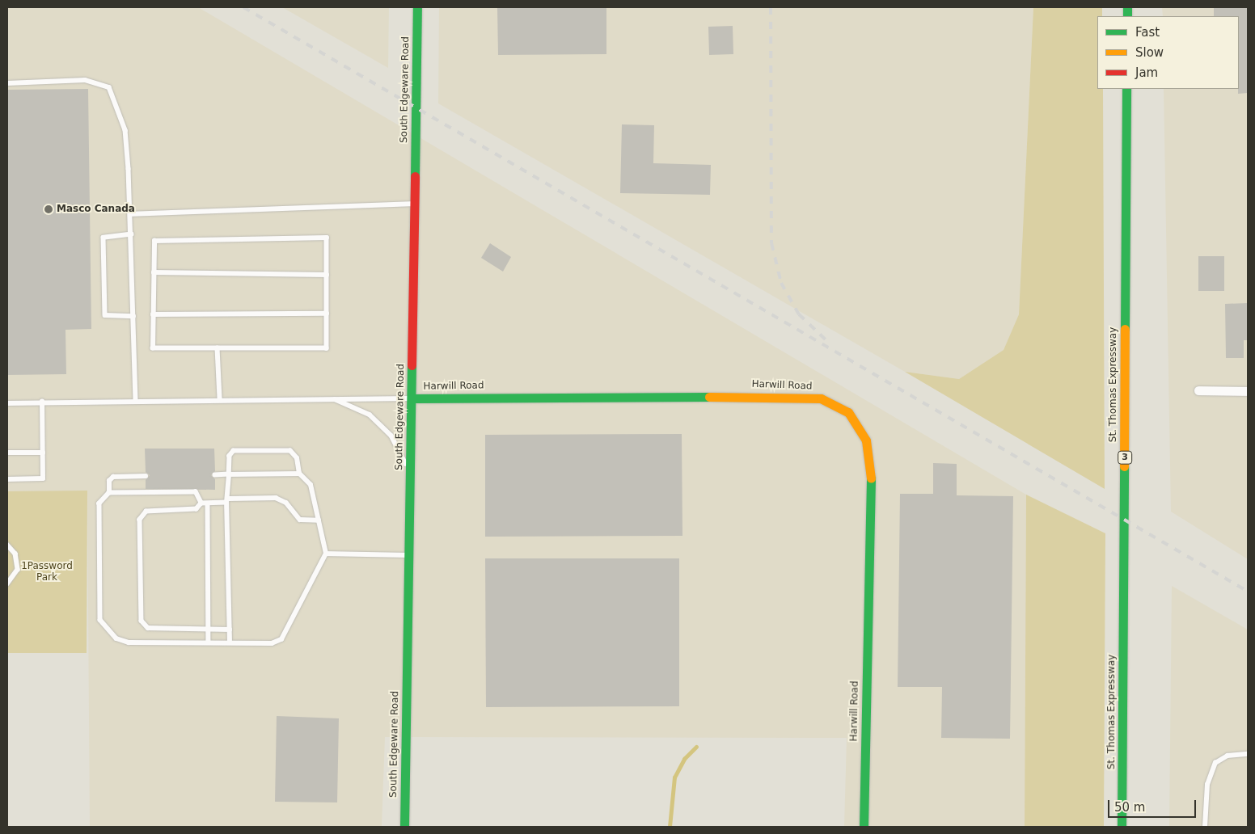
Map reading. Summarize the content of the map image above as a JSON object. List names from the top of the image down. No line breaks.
{"streets":{"main road":["South Edgeware Road","St. Thomas Expressway","Harwill Road","3"]},"crossings":[["South Edgeware Road","Harwill Road"]],"parks":["1Password Park"],"places":["Masco Canada"],"legend":["Fast","Slow","Jam"],"scale_bar":"50 m"}
